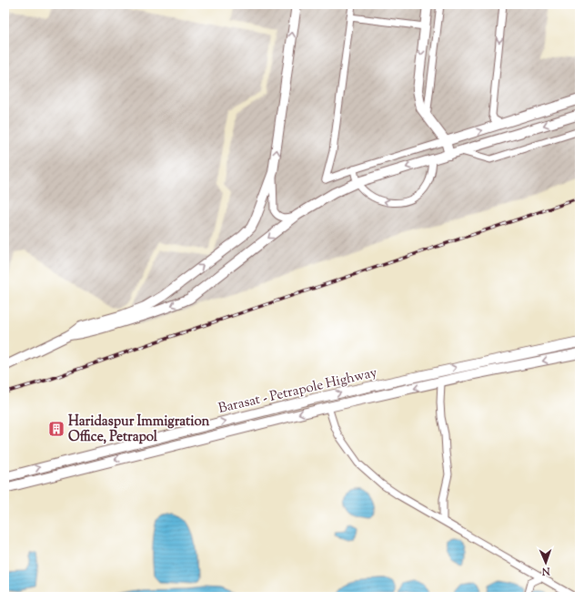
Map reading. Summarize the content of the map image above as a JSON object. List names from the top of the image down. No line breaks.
{"streets":{"highway":["Barasat - Petrapole Highway"]},"places":{"building":["Haridaspur Immigration Office, Petrapol"]},"north":"bottom"}
